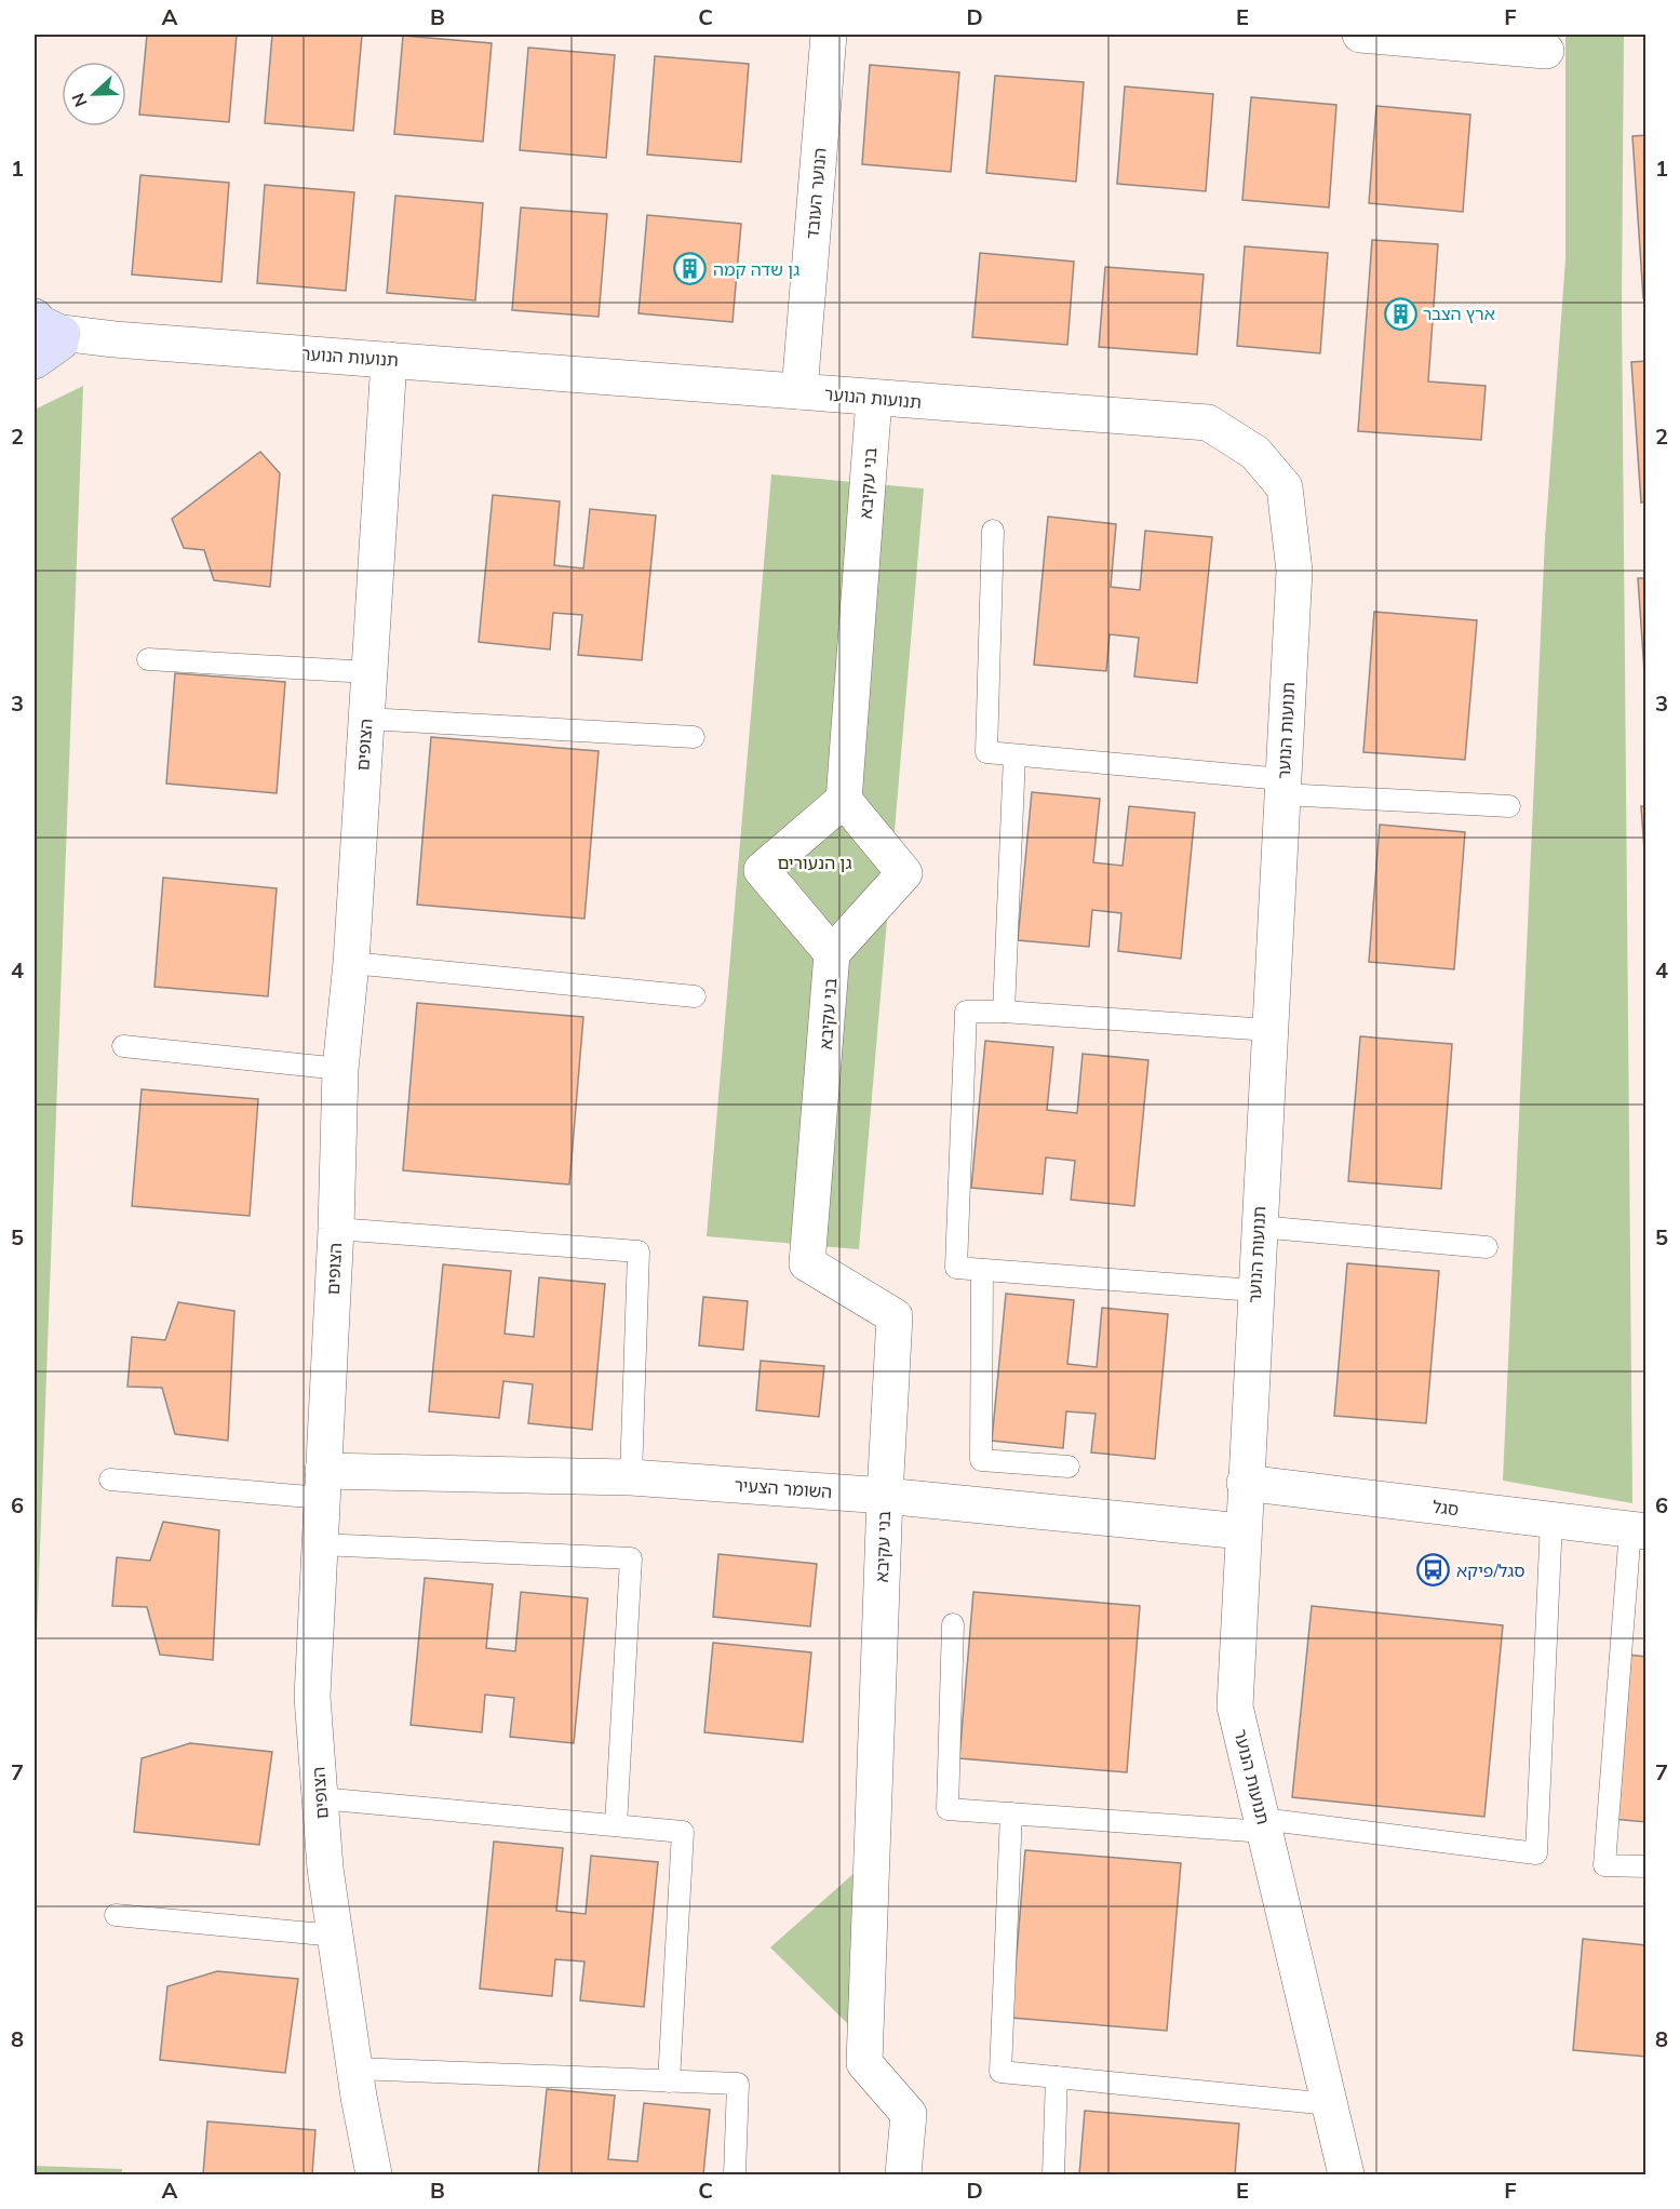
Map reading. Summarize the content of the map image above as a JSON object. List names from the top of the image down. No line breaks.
{"streets":{"street":["הנוער העובד","תנועות הנוער","בני עקיבא","הצופים","השומר הצעיר","סגל"]},"crossings":[["הנוער העובד","תנועות הנוער"],["תנועות הנוער","בני עקיבא"],["תנועות הנוער","הצופים"],["תנועות הנוער","השומר הצעיר"],["תנועות הנוער","סגל"],["בני עקיבא","השומר הצעיר"],["הצופים","השומר הצעיר"]],"parks":["גן הנעורים"],"places":{"building":["גן שדה קמה","ארץ הצבר"],"bus stop":["סגל/פיקא"]},"north":"left","grid":{"columns":["A","B","C","D","E","F"],"rows":["1","2","3","4","5","6","7","8"]}}
